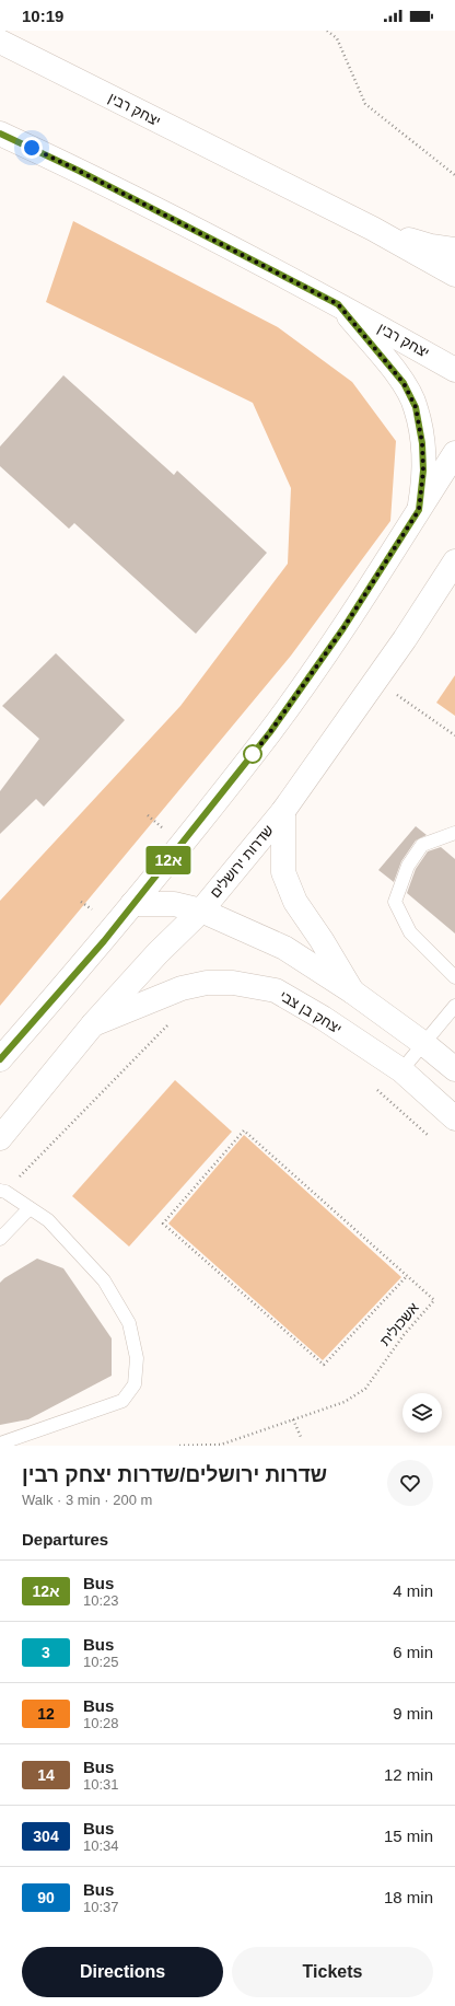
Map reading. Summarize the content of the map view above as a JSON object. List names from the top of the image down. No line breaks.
{"streets":{"main road":["יצחק רבין","שדרות ירושלים","יצחק בן צבי"],"path":["אשכולית"]},"crossings":[["שדרות ירושלים","יצחק בן צבי"]],"lines":["bus line 12א"],"page":{"status":"10:19","on_map":"12א","heading":[["שדרות ירושלים/שדרות יצחק רבין","Walk · 3 min · 200 m"],"Departures"],"list":[{"mark":"12א","name":"Bus","note":"10:23","value":"4 min"},{"mark":"3","name":"Bus","note":"10:25","value":"6 min"},{"mark":"12","name":"Bus","note":"10:28","value":"9 min"},{"mark":"14","name":"Bus","note":"10:31","value":"12 min"},{"mark":"304","name":"Bus","note":"10:34","value":"15 min"},{"mark":"90","name":"Bus","note":"10:37","value":"18 min"}],"buttons":["Directions","Tickets"]}}
